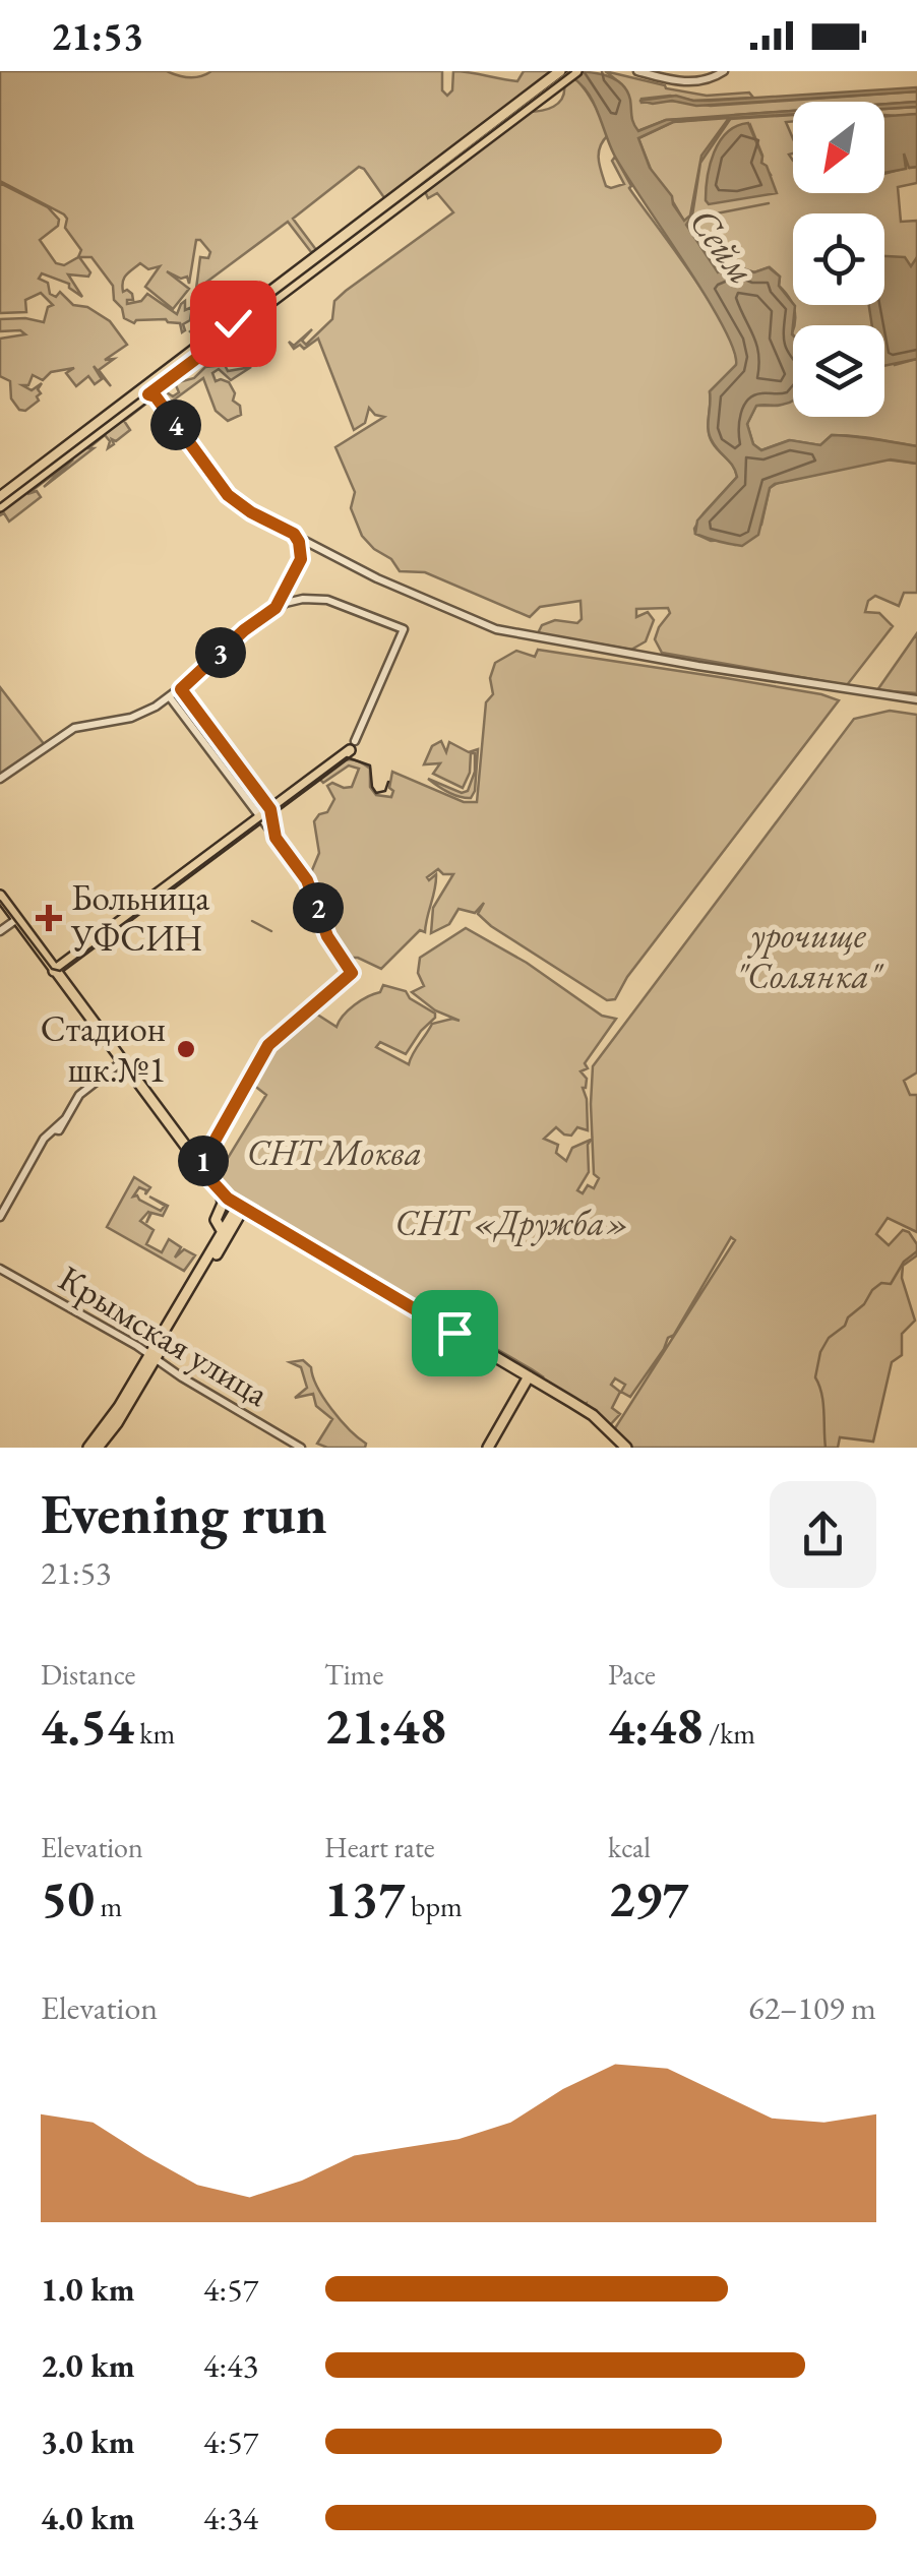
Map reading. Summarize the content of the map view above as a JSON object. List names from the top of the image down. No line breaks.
{"streets":{"street":["Крымская улица"]},"water":["Сейм"],"parks":["урочище \"Солянка\"","СНТ Моква","СНТ «Дружба»"],"places":{"health":["Больница УФСИН"],"other":["Стадион шк.№1"]},"north":"bottom left","page":{"status":"21:53","pins":["4","3","2","1"],"heading":["Evening run","21:53"],"stats":[["Distance","4.54 km"],["Time","21:48"],["Pace","4:48 /km"],["Elevation","50 m"],["Heart rate","137 bpm"],["kcal","297"]],"chart":["Elevation","62–109 m"],"list":[{"name":"1.0 km","note":"4:57"},{"name":"2.0 km","note":"4:43"},{"name":"3.0 km","note":"4:57"},{"name":"4.0 km","note":"4:34"}]}}
